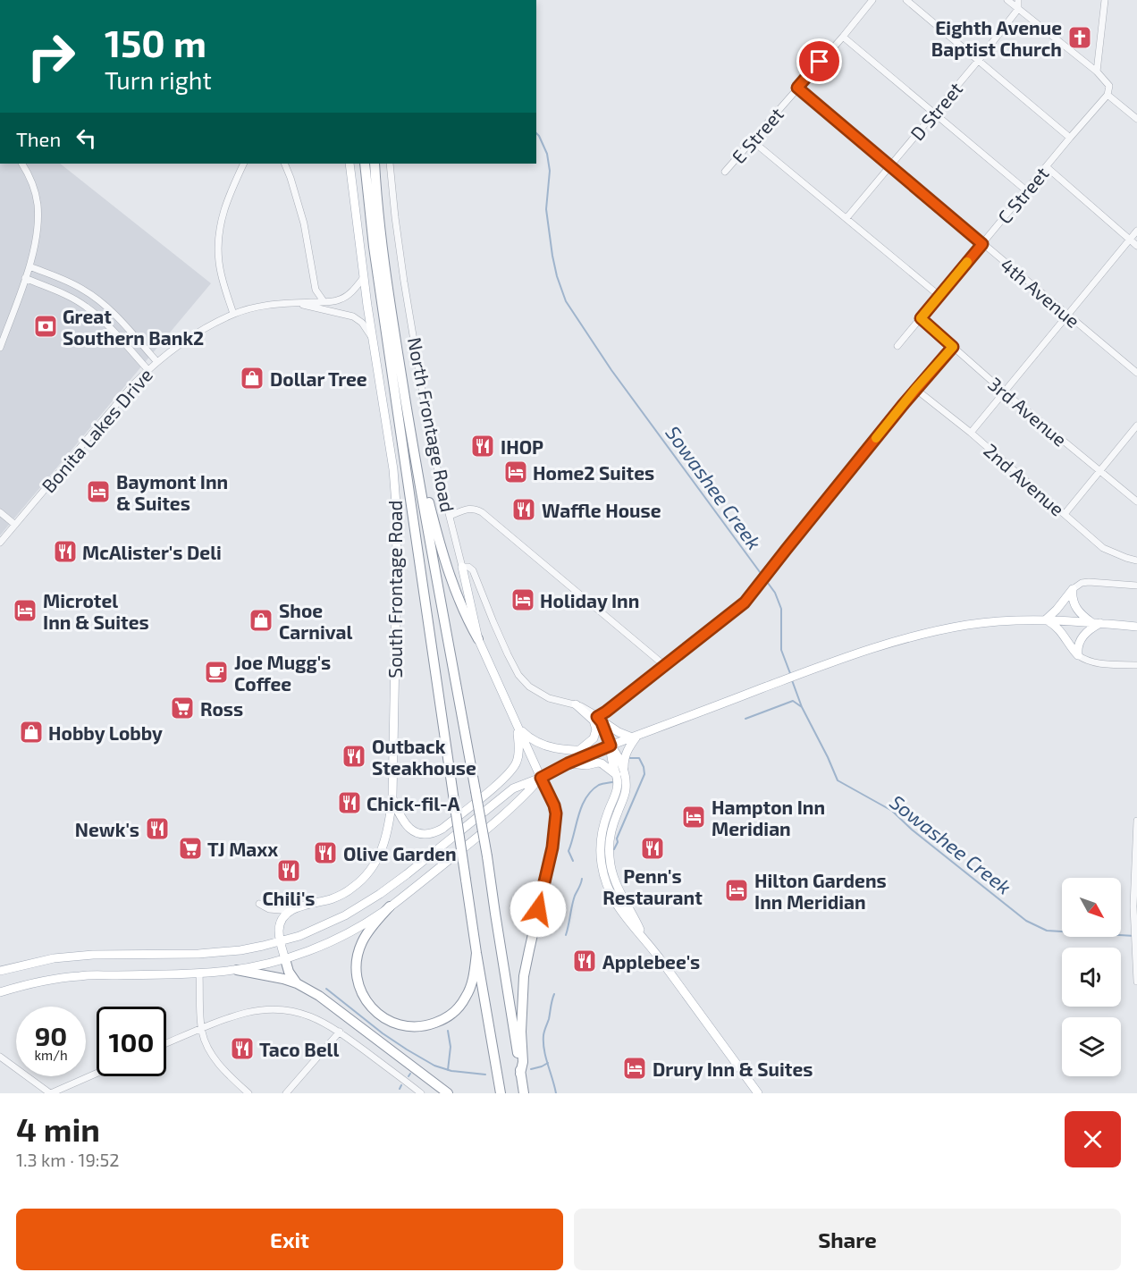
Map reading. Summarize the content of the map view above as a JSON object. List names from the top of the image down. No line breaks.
{"streets":{"main road":["South Frontage Road"],"street":["D Street","E Street","C Street","4th Avenue","3rd Avenue","North Frontage Road","Bonita Lakes Drive","2nd Avenue"]},"crossings":[["D Street","4th Avenue"],["E Street","4th Avenue"],["C Street","4th Avenue"],["C Street","3rd Avenue"],["Bonita Lakes Drive","South Frontage Road"]],"water":["Sowashee Creek"],"places":{"church":["Eighth Avenue Baptist Church"],"bank":["Great Southern Bank2"],"shop":["Dollar Tree","Shoe Carnival","Hobby Lobby"],"restaurant":["IHOP","Waffle House","McAlister's Deli","Outback Steakhouse","Chick-fil-A","Newk's","Penn's Restaurant","Olive Garden","Chili's","Applebee's","Taco Bell"],"hotel":["Home2 Suites","Baymont Inn & Suites","Holiday Inn","Microtel Inn & Suites","Hampton Inn Meridian","Hilton Gardens Inn Meridian","Drury Inn & Suites"],"cafe":["Joe Mugg's Coffee"],"supermarket":["Ross","TJ Maxx"]},"north":"bottom right","page":{"turn":["150 m","Turn right"],"then":"Then","speed":"90 km/h","limit":"100","heading":["4 min","1.3 km · 19:52"],"buttons":["Exit","Share"]}}
